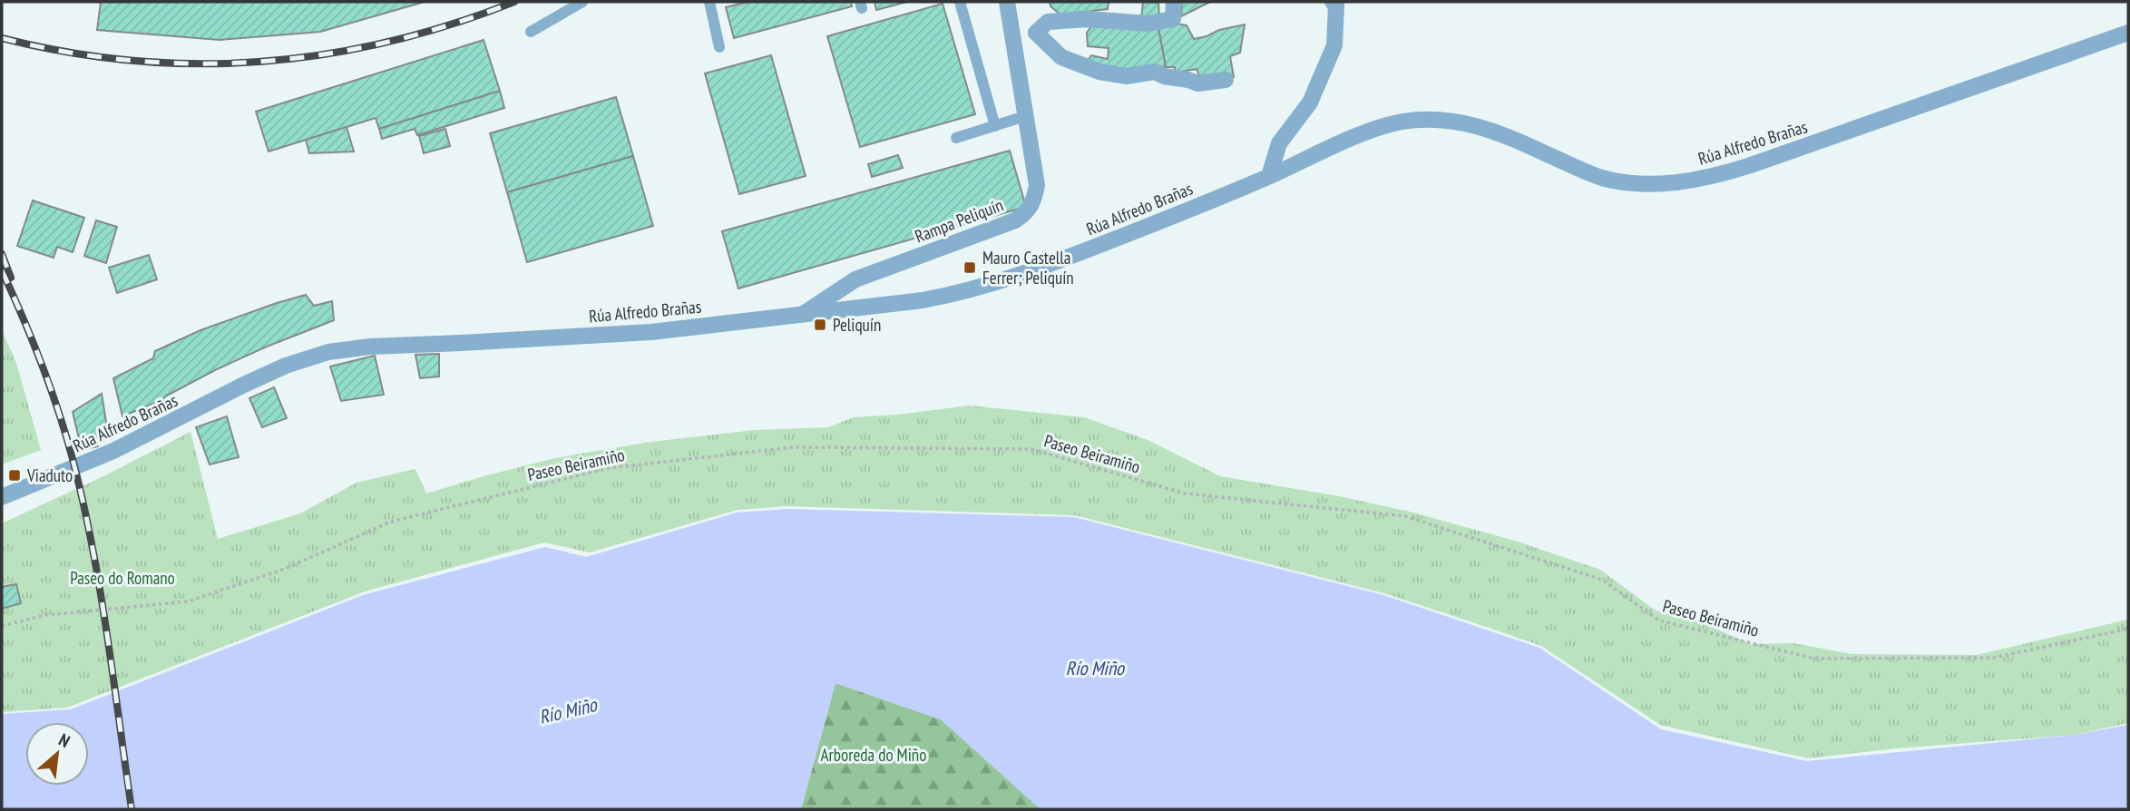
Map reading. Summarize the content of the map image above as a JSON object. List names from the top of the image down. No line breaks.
{"streets":{"street":["Rúa Alfredo Brañas","Rampa Peliquín"],"path":["Paseo Beiramiño"]},"crossings":[["Rúa Alfredo Brañas","Rampa Peliquín"]],"water":["Río Miño"],"parks":["Paseo do Romano","Arboreda do Miño"],"places":{"transit":["Mauro Castella Ferrer; Peliquín","Peliquín","Viaduto"]},"north":"top right"}
